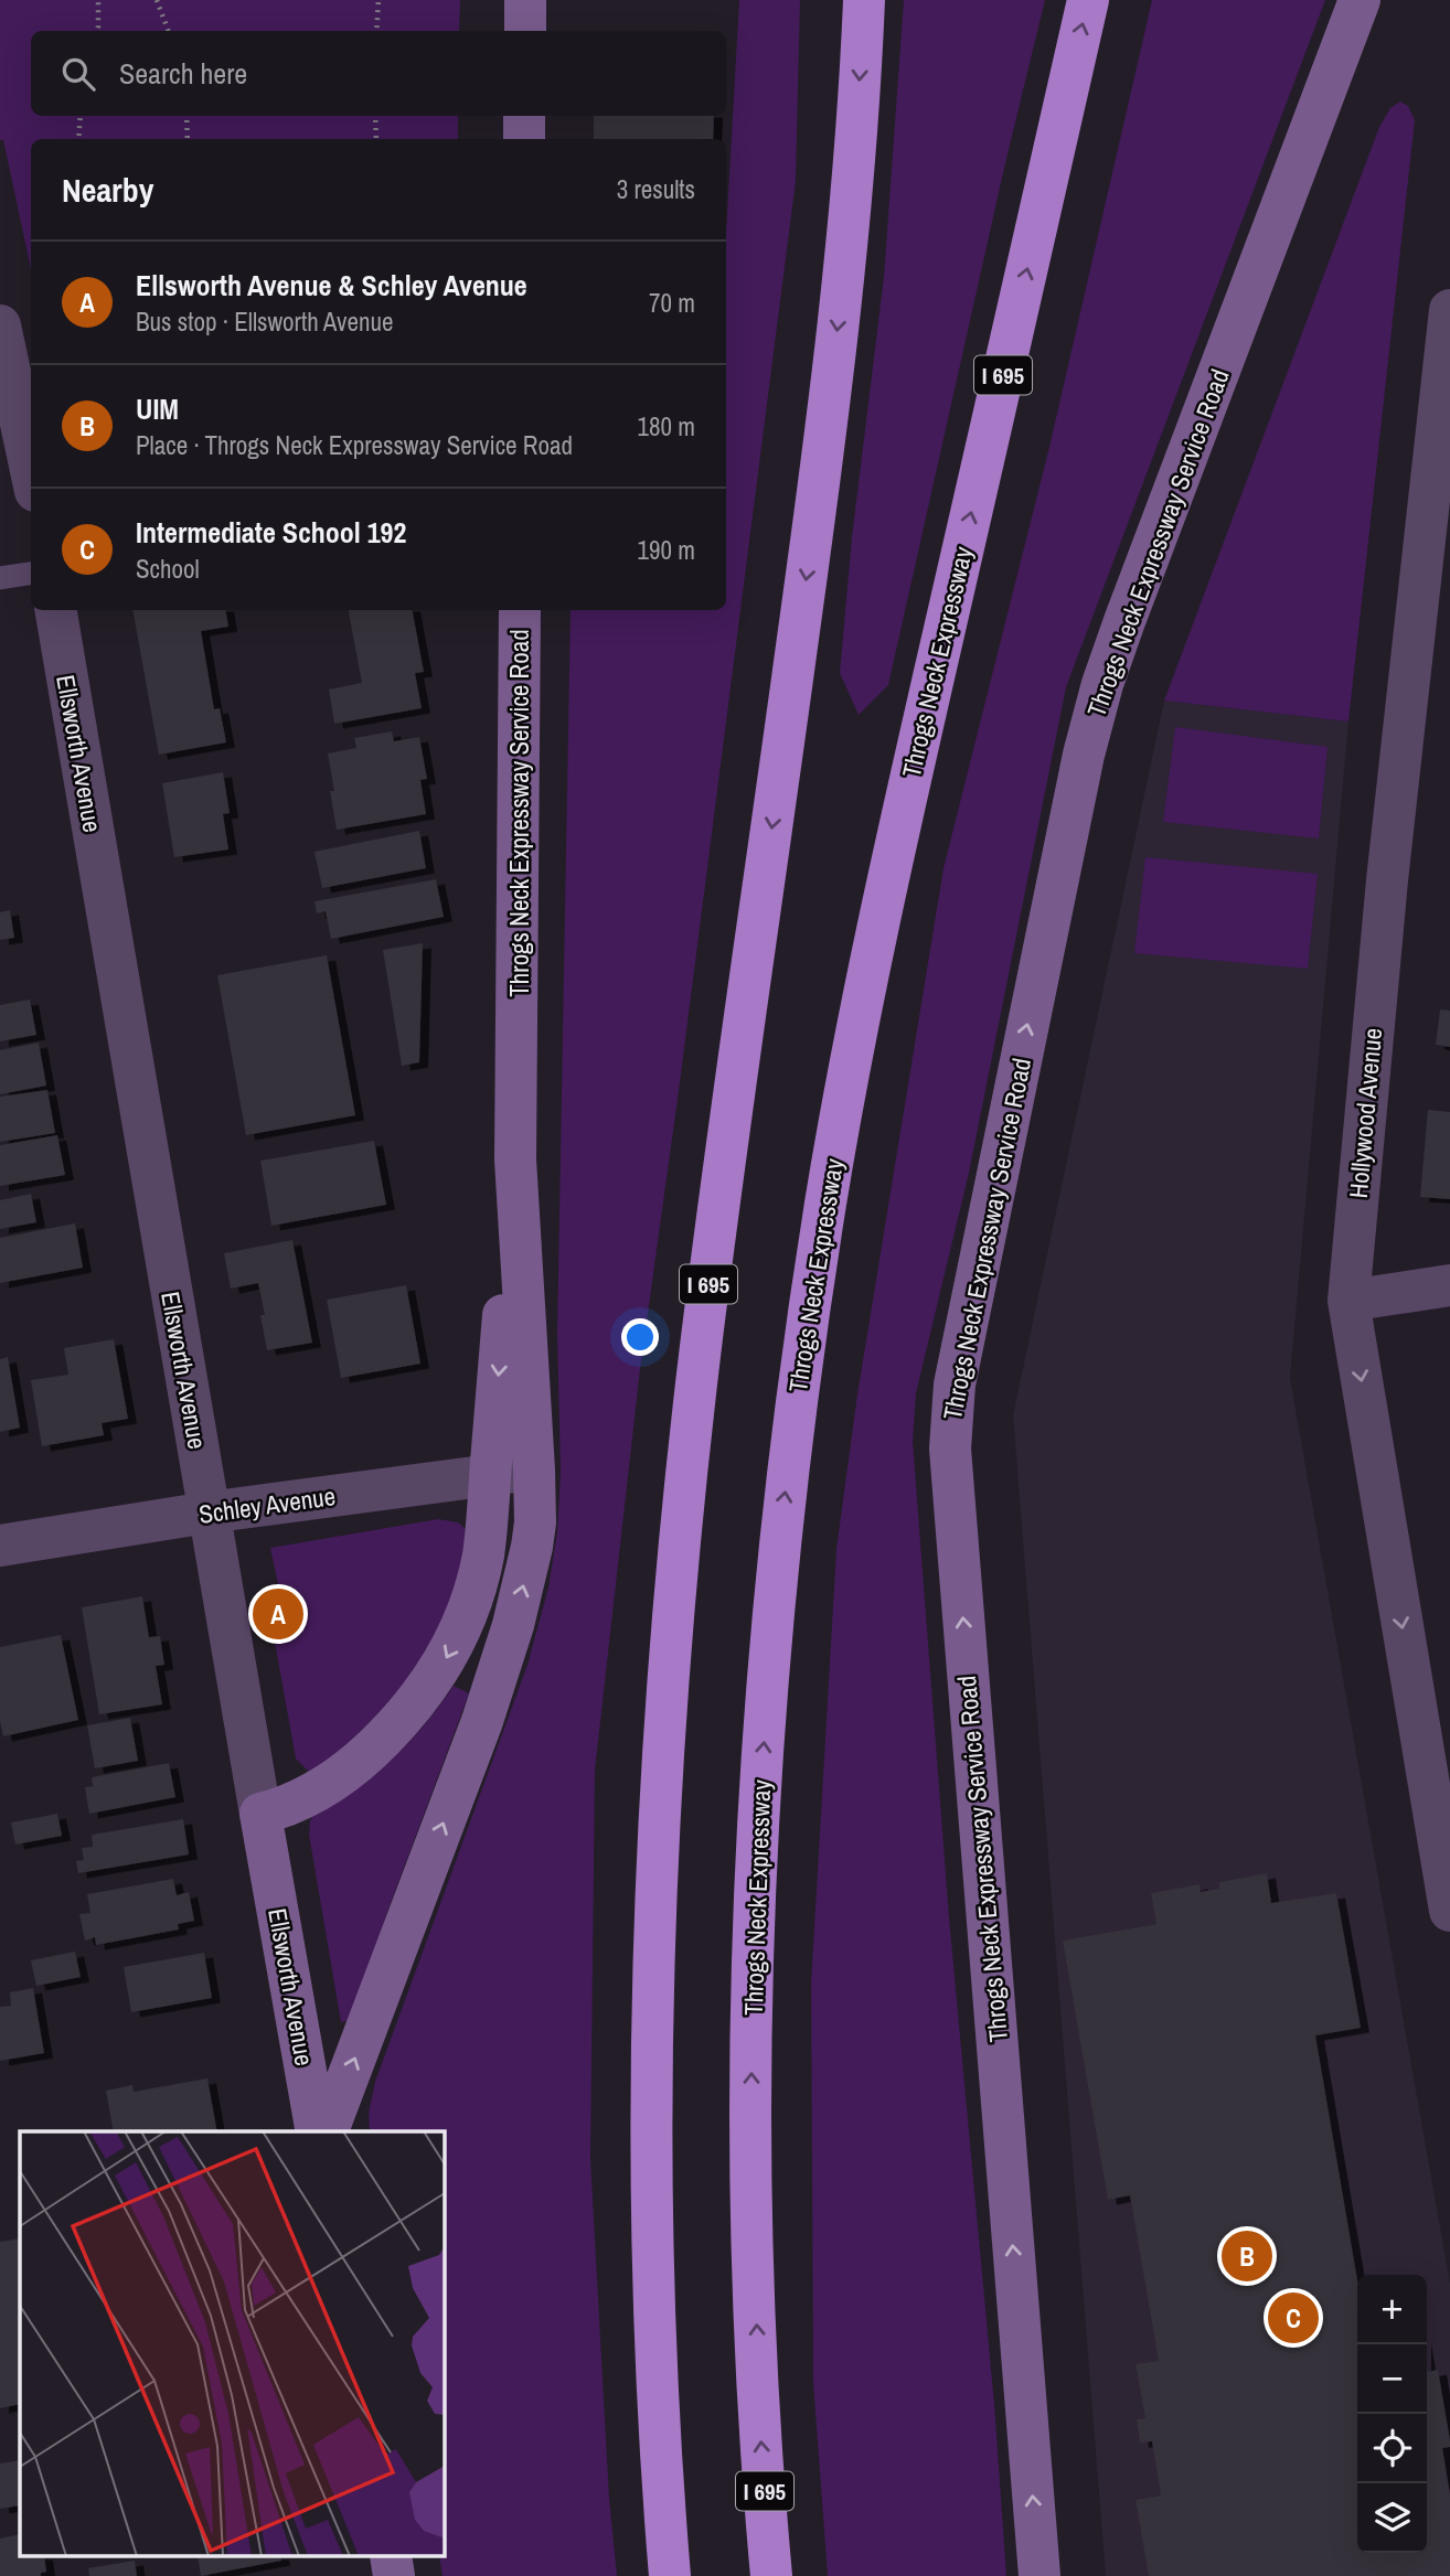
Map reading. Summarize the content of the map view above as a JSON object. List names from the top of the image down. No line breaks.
{"streets":{"highway":["I 695","Throgs Neck Expressway"],"street":["Throgs Neck Expressway Service Road","Ellsworth Avenue","Hollywood Avenue","Schley Avenue"]},"crossings":[["Throgs Neck Expressway Service Road","Ellsworth Avenue"],["Throgs Neck Expressway Service Road","Schley Avenue"],["Ellsworth Avenue","Schley Avenue"]],"one_way":["Hollywood Avenue"],"page":{"search":"Search here","heading":["Nearby","3 results"],"list":[{"mark":"A","name":"Ellsworth Avenue & Schley Avenue","note":"Bus stop · Ellsworth Avenue","value":"70 m"},{"mark":"B","name":"UIM","note":"Place · Throgs Neck Expressway Service Road","value":"180 m"},{"mark":"C","name":"Intermediate School 192","note":"School","value":"190 m"}],"pins":["A","B","C"],"map_buttons":["+","−"]}}
